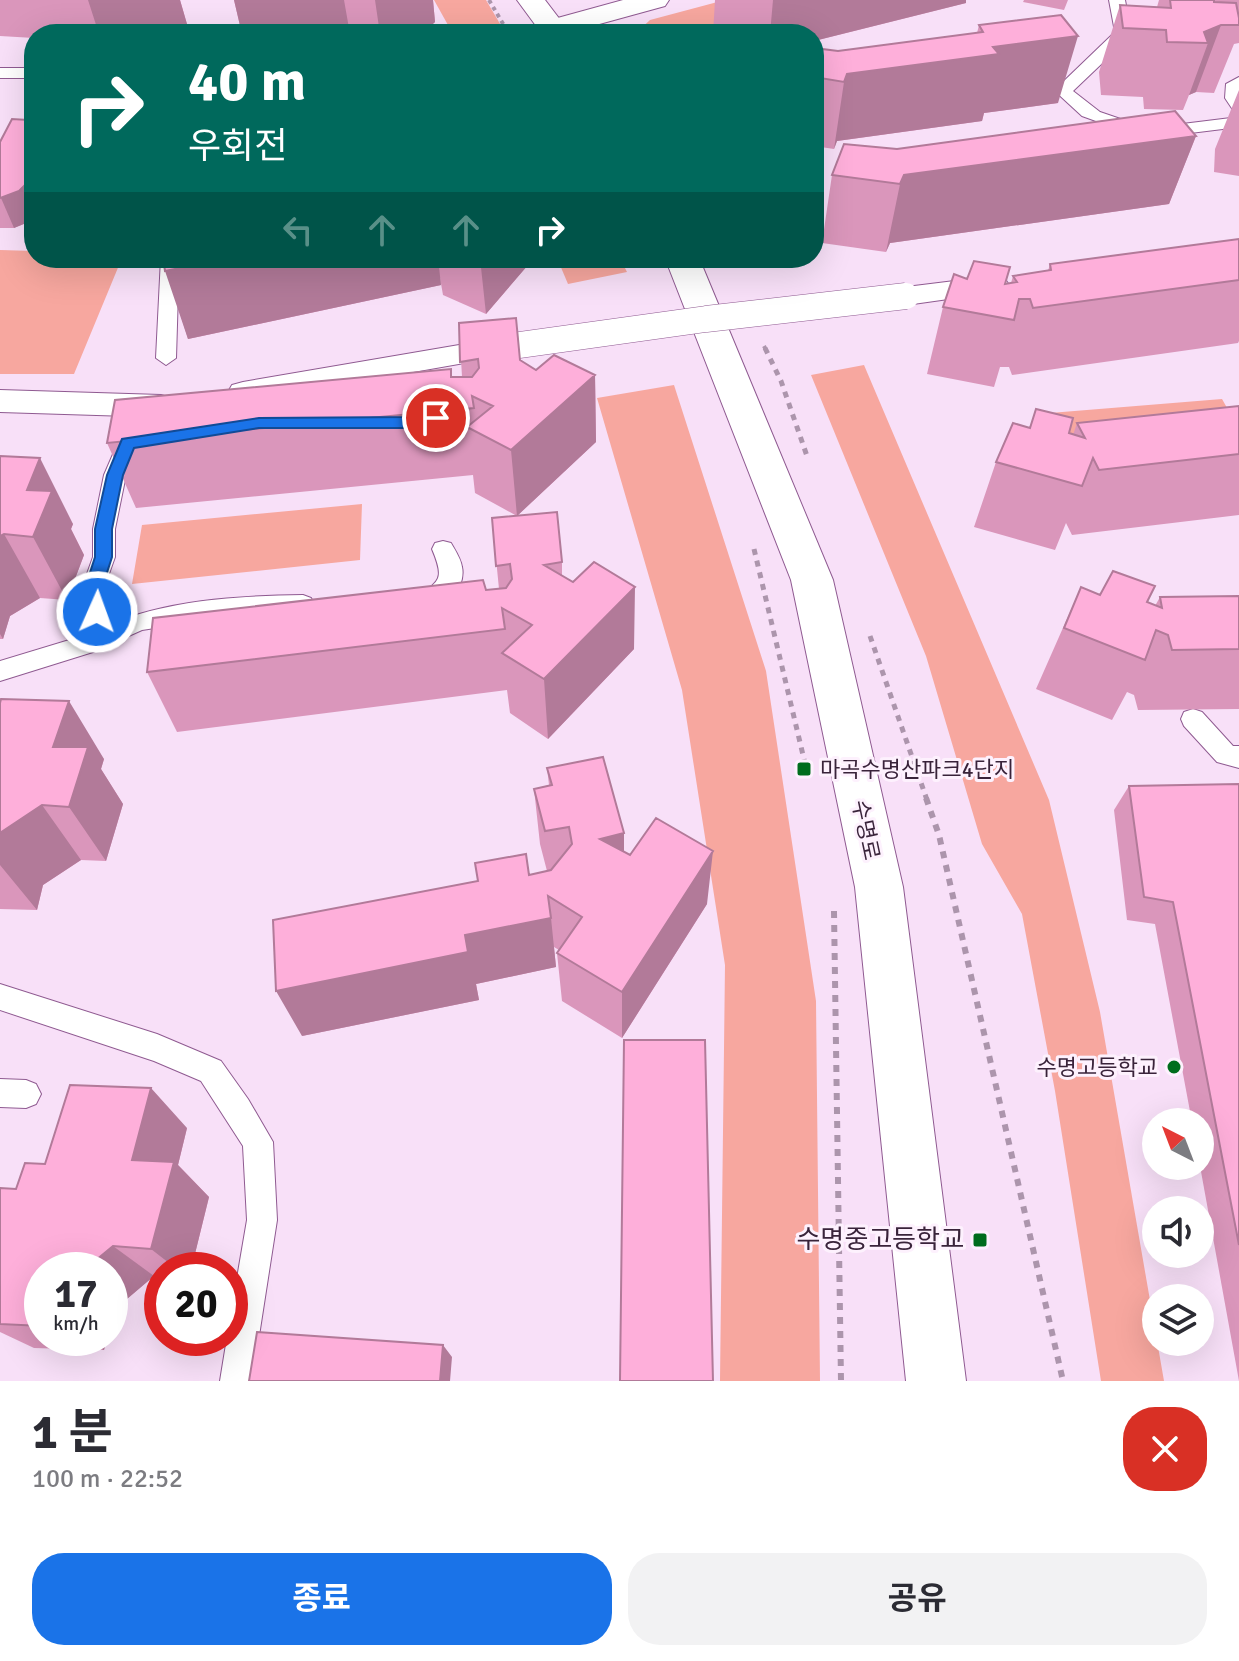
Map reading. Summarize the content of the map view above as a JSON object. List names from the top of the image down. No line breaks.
{"streets":{"main road":["수명로"]},"places":{"transit":["마곡수명산파크4단지","수명중고등학교"],"other":["수명고등학교"]},"north":"top left","page":{"turn":["40 m","우회전"],"speed":"17 km/h","limit":"20","heading":["1 분","100 m · 22:52"],"buttons":["종료","공유"]}}
